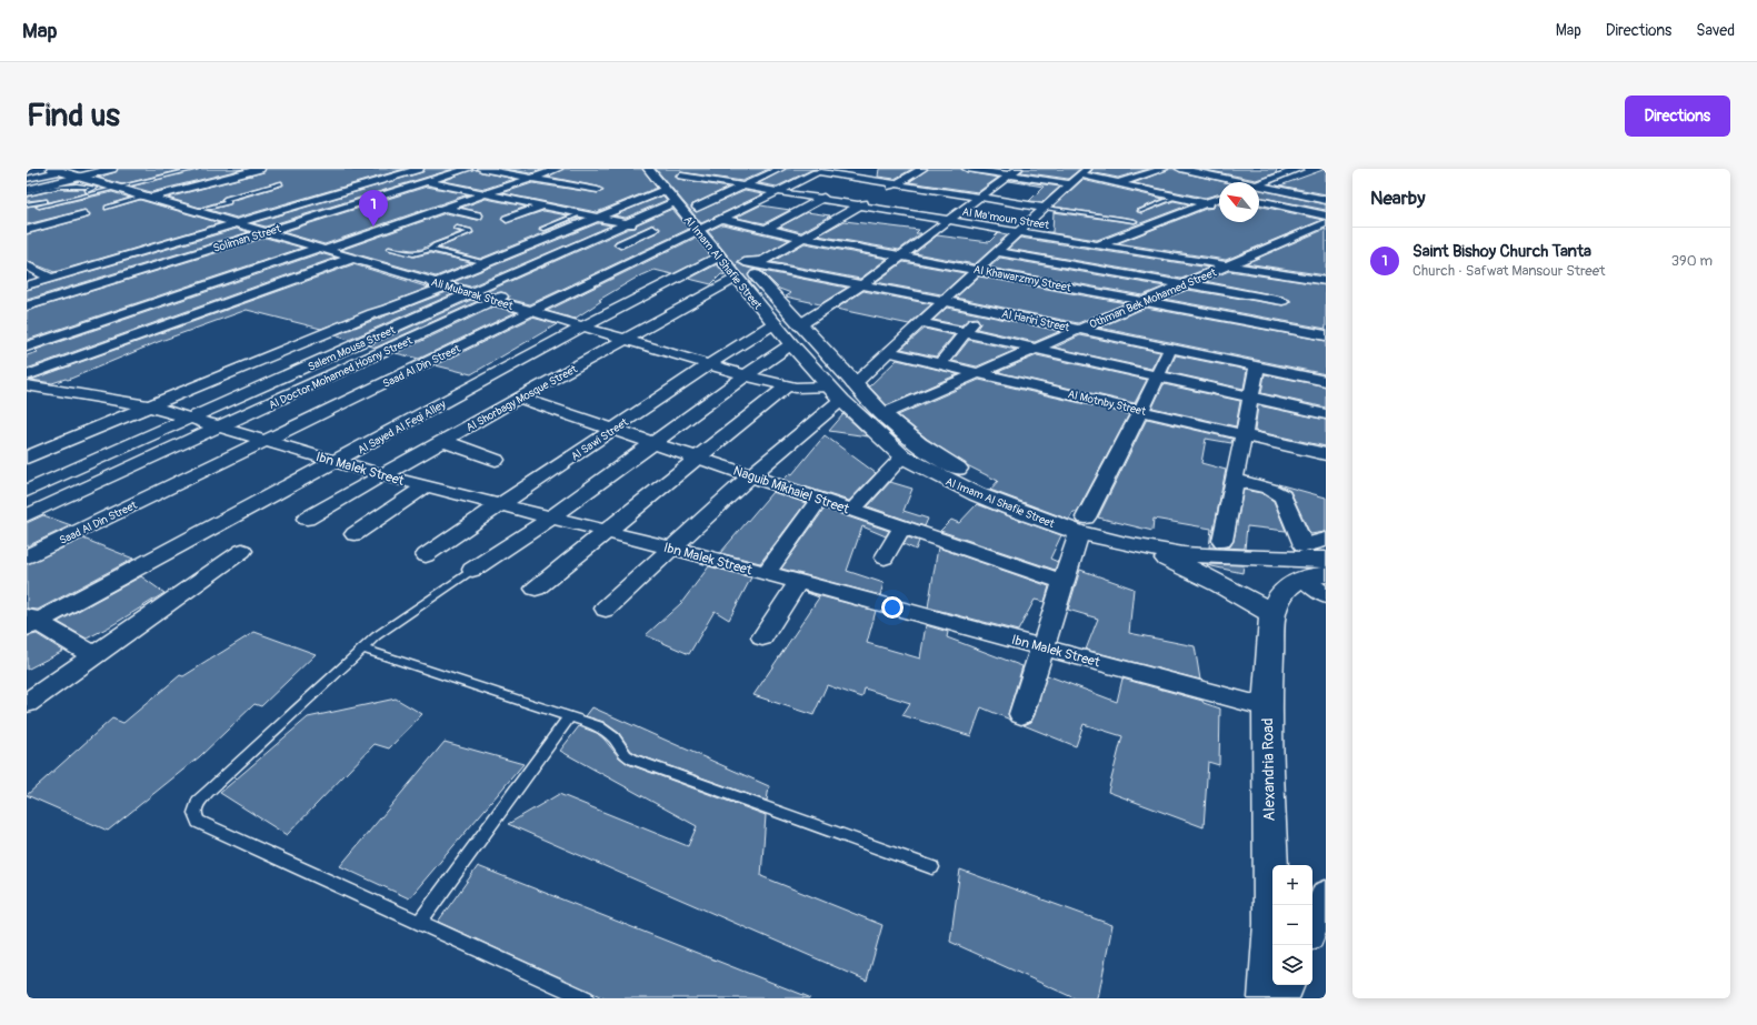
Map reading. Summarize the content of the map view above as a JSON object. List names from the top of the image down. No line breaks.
{"streets":{"main road":["Al Imam Al Shafie Street","Alexandria Road"],"street":["Al Ma'moun Street","Soliman Street","Al Khawarzmy Street","Ali Mubarak Street","Othman Bek Mohamed Street","Al Hariri Street","Salem Mousa Street","Saad Al Din Street","Al Doctor Mohamed Hosny Street","Al Shorbagy Mosque Street","Al Motnby Street","Al Sayed Al Feqi Alley","Al Sawi Street","Ibn Malek Street","Naguib Mikhaiel Street"]},"crossings":[["Al Ma'moun Street","Al Imam Al Shafie Street"],["Al Ma'moun Street","Othman Bek Mohamed Street"],["Al Ma'moun Street","Salem Mousa Street"],["Al Ma'moun Street","Saad Al Din Street"],["Al Ma'moun Street","Al Shorbagy Mosque Street"],["Soliman Street","Al Khawarzmy Street"],["Soliman Street","Ali Mubarak Street"],["Al Imam Al Shafie Street","Al Khawarzmy Street"],["Al Imam Al Shafie Street","Ali Mubarak Street"],["Al Imam Al Shafie Street","Othman Bek Mohamed Street"],["Al Imam Al Shafie Street","Al Hariri Street"],["Al Imam Al Shafie Street","Salem Mousa Street"],["Al Imam Al Shafie Street","Saad Al Din Street"],["Al Imam Al Shafie Street","Al Shorbagy Mosque Street"],["Al Imam Al Shafie Street","Al Sayed Al Feqi Alley"],["Al Imam Al Shafie Street","Al Sawi Street"],["Al Imam Al Shafie Street","Alexandria Road"],["Al Khawarzmy Street","Othman Bek Mohamed Street"],["Al Khawarzmy Street","Salem Mousa Street"],["Al Khawarzmy Street","Saad Al Din Street"],["Al Khawarzmy Street","Al Shorbagy Mosque Street"],["Ali Mubarak Street","Salem Mousa Street"],["Ali Mubarak Street","Saad Al Din Street"],["Ali Mubarak Street","Al Doctor Mohamed Hosny Street"],["Ali Mubarak Street","Al Shorbagy Mosque Street"],["Ali Mubarak Street","Al Sayed Al Feqi Alley"],["Ali Mubarak Street","Al Sawi Street"],["Othman Bek Mohamed Street","Al Hariri Street"],["Othman Bek Mohamed Street","Al Motnby Street"],["Al Hariri Street","Al Shorbagy Mosque Street"],["Salem Mousa Street","Ibn Malek Street"],["Saad Al Din Street","Ibn Malek Street"],["Al Doctor Mohamed Hosny Street","Ibn Malek Street"],["Al Shorbagy Mosque Street","Ibn Malek Street"],["Al Shorbagy Mosque Street","Naguib Mikhaiel Street"],["Al Sayed Al Feqi Alley","Ibn Malek Street"],["Al Sawi Street","Ibn Malek Street"],["Al Sawi Street","Naguib Mikhaiel Street"],["Ibn Malek Street","Alexandria Road"]],"north":"top left","page":{"header":"Map","nav":["Map","Directions","Saved"],"buttons":"Directions","title":"Find us","heading":"Nearby","pins":"1","list":[{"mark":"1","name":"Saint Bishoy Church Tanta","note":"Church · Safwat Mansour Street","value":"390 m"}],"map_buttons":["+","−"]}}
